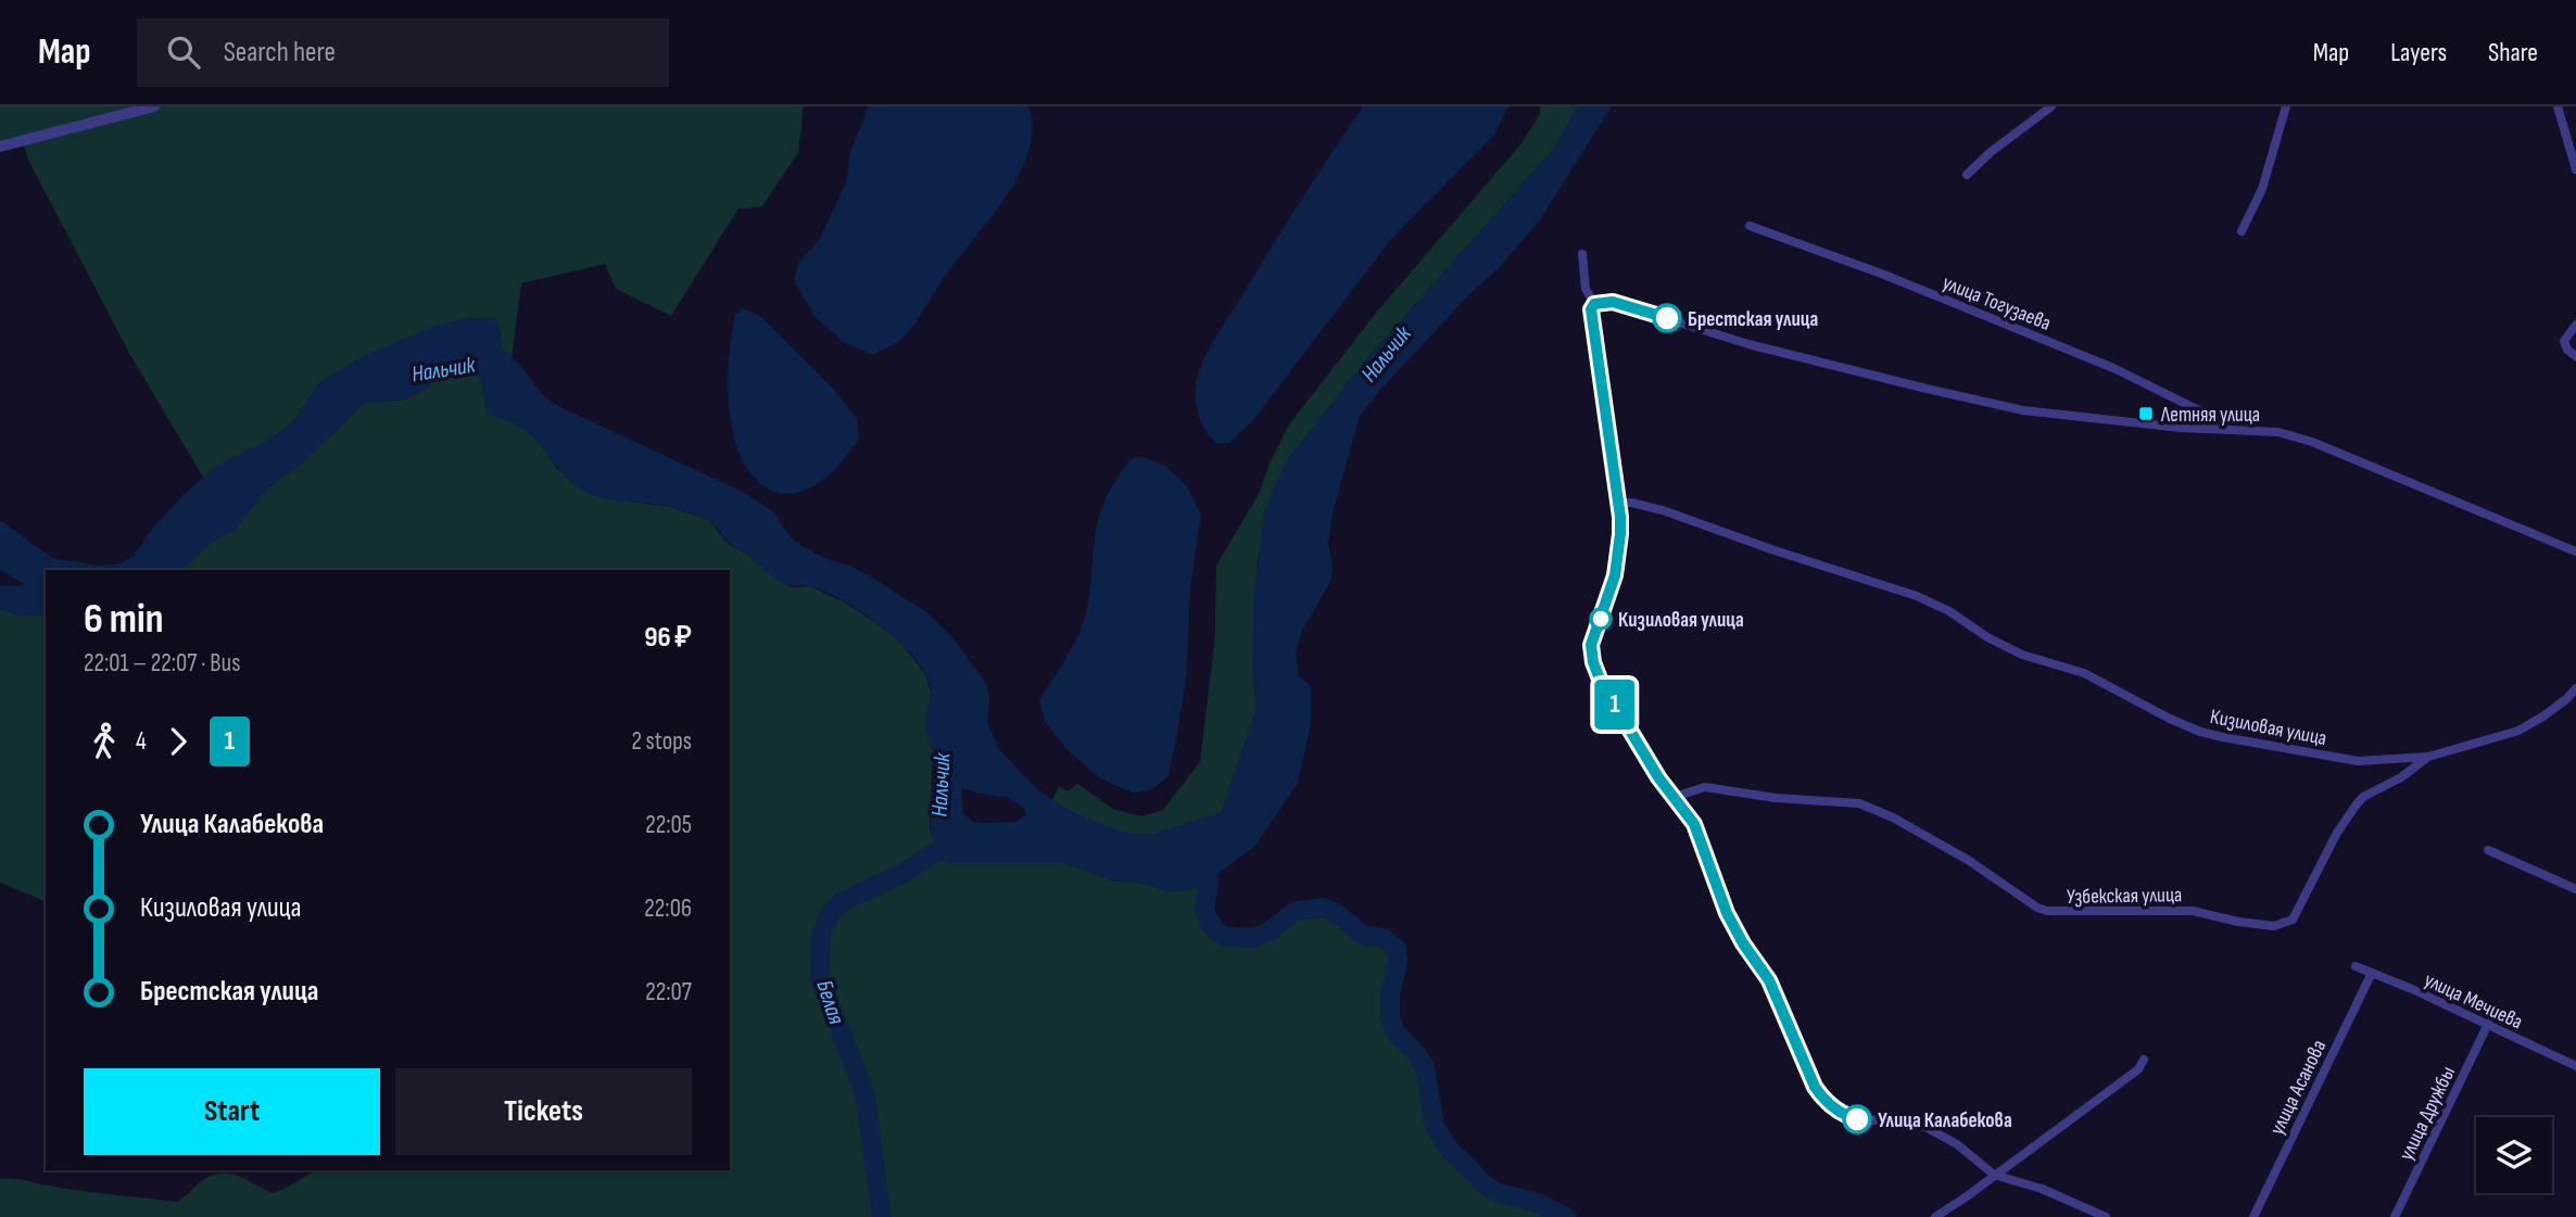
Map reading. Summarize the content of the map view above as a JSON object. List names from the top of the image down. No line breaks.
{"streets":{"street":["улица Тогузаева","Кизиловая улица","Узбекская улица","улица Мечиева","улица Асанова","улица Дружбы"]},"crossings":[["Кизиловая улица","Узбекская улица"],["улица Мечиева","улица Асанова"],["улица Мечиева","улица Дружбы"]],"water":["Нальчик","Белая"],"places":{"other":["Брестская улица","Кизиловая улица","Улица Калабекова"],"transit":["Летняя улица"]},"lines":["bus line 1"],"page":{"header":"Map","search":"Search here","nav":["Map","Layers","Share"],"on_map":"1","heading":["6 min","22:01 – 22:07 · Bus","96 ₽"],"legs":["4","1","2 stops"],"list":[{"name":"Улица Калабекова","value":"22:05"},{"name":"Кизиловая улица","value":"22:06"},{"name":"Брестская улица","value":"22:07"}],"buttons":["Start","Tickets"]}}
